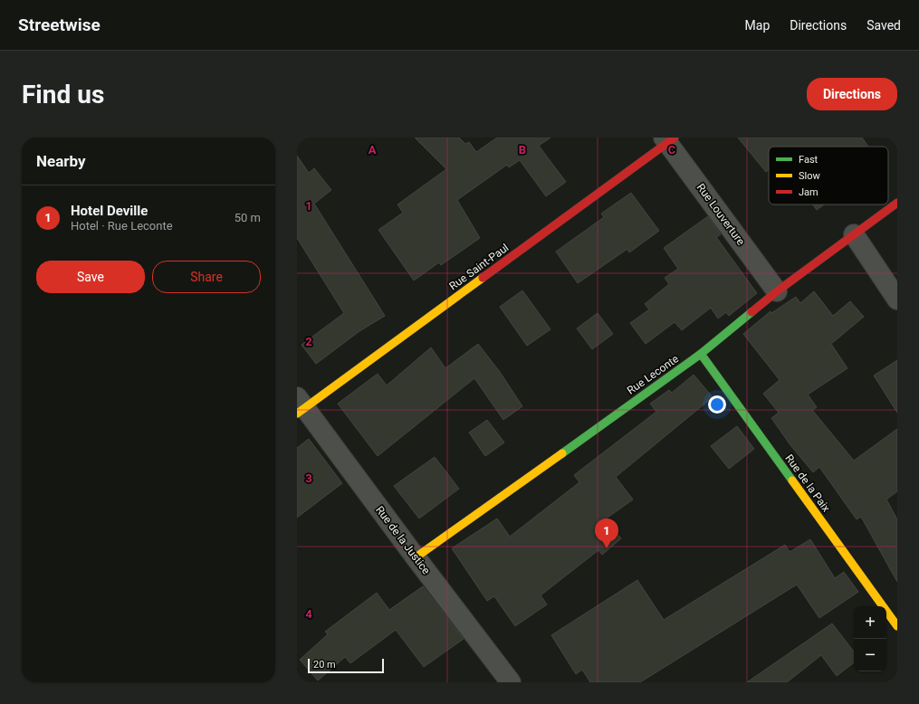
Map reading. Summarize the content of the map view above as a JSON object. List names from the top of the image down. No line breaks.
{"streets":{"street":["Rue Louverture","Rue Saint-Paul","Rue Leconte","Rue de la Paix","Rue de la Justice"]},"crossings":[["Rue Louverture","Rue Saint-Paul"],["Rue Louverture","Rue Leconte"],["Rue Saint-Paul","Rue de la Justice"],["Rue Leconte","Rue de la Paix"],["Rue Leconte","Rue de la Justice"]],"legend":["Fast","Slow","Jam"],"scale_bar":"20 m","page":{"header":"Streetwise","nav":["Map","Directions","Saved"],"buttons":["Directions",["Save","Share"]],"title":"Find us","heading":"Nearby","list":[{"mark":"1","name":"Hotel Deville","note":"Hotel · Rue Leconte","value":"50 m"}],"pins":"1","map_buttons":["+","−"],"scale":"20 m"},"grid":{"columns":["A","B","C"],"rows":["1","2","3","4"]}}
